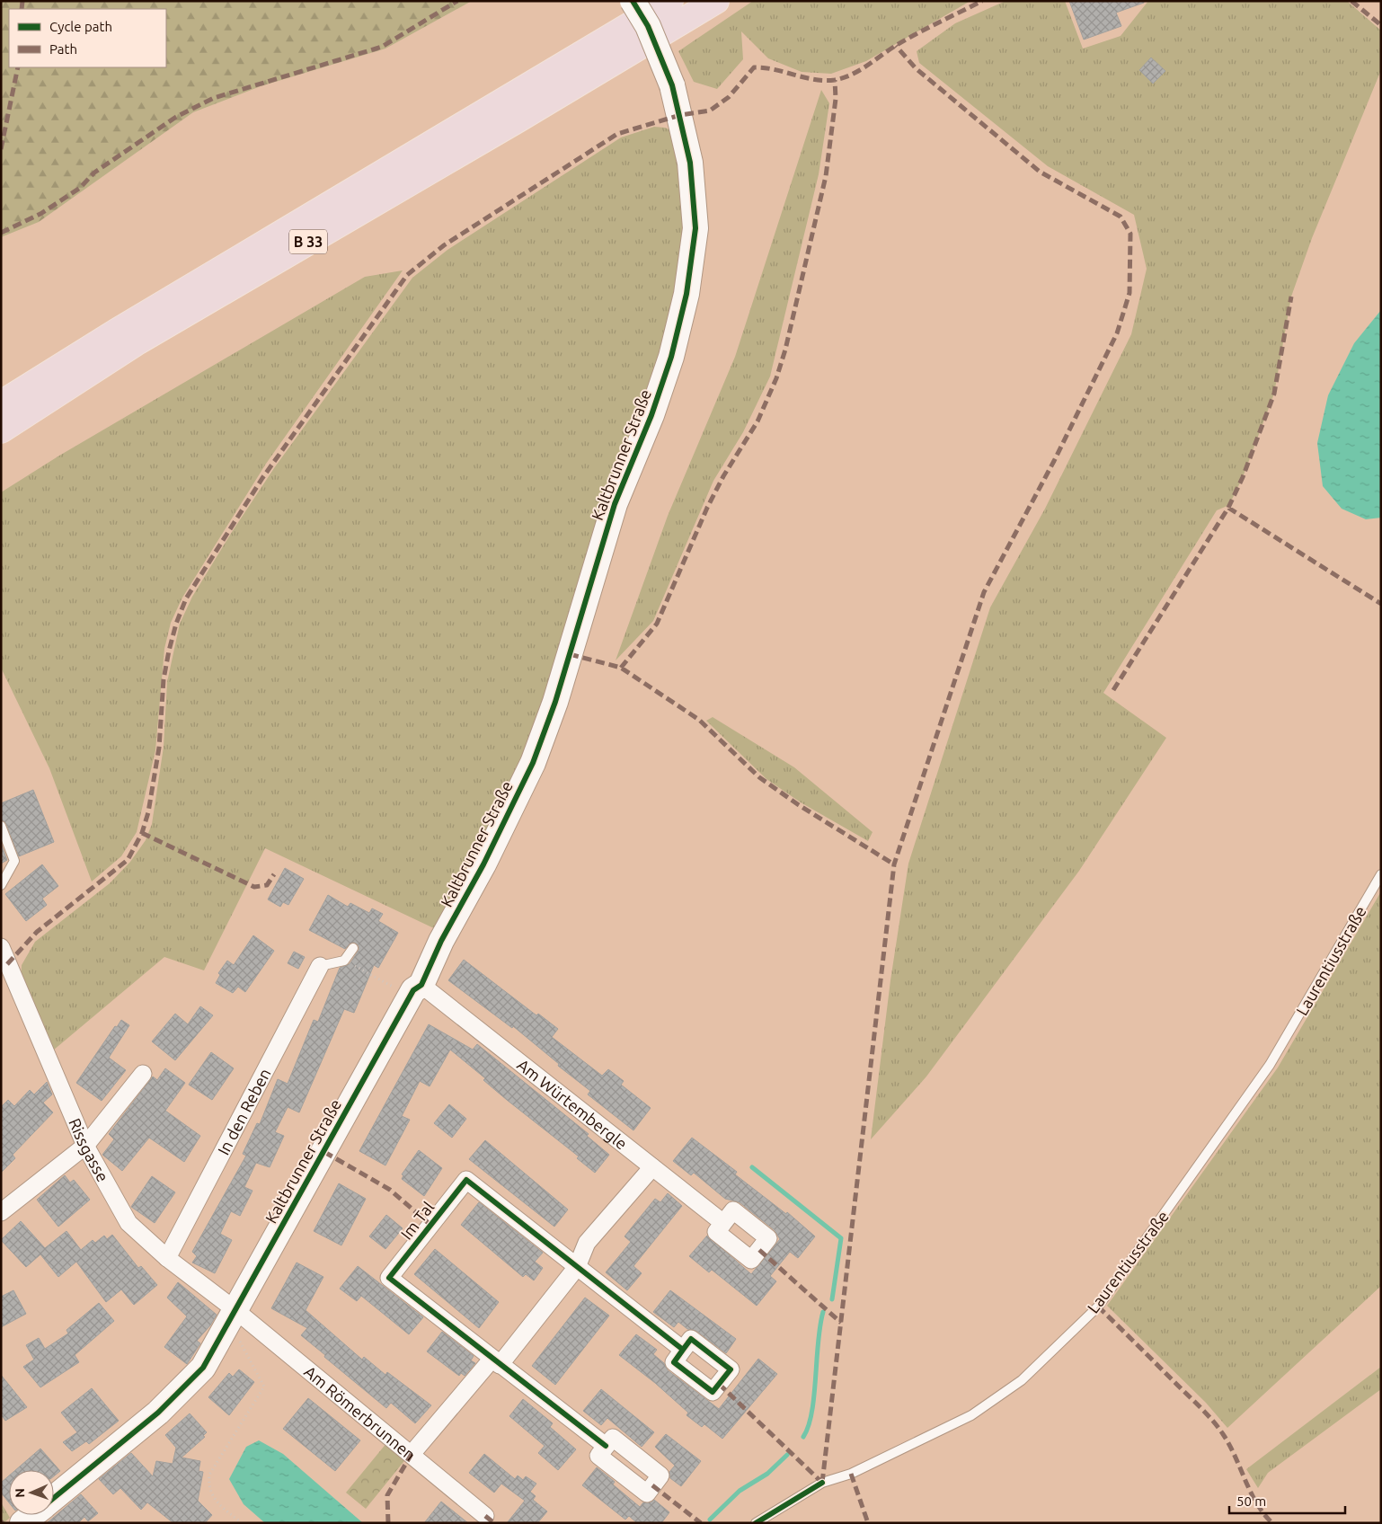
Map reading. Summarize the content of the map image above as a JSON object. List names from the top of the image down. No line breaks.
{"streets":{"highway":["B 33"],"street":["Kaltbrunner Straße","Am Würtembergle","In den Reben","Rissgasse","Im Tal","Am Römerbrunnen"],"lane":["Laurentiusstraße"]},"crossings":[["Kaltbrunner Straße","Am Würtembergle"],["Kaltbrunner Straße","Rissgasse"],["Kaltbrunner Straße","Am Römerbrunnen"],["In den Reben","Rissgasse"],["Rissgasse","Am Römerbrunnen"]],"legend":["Cycle path","Path"],"scale_bar":"50 m","north":"left"}
